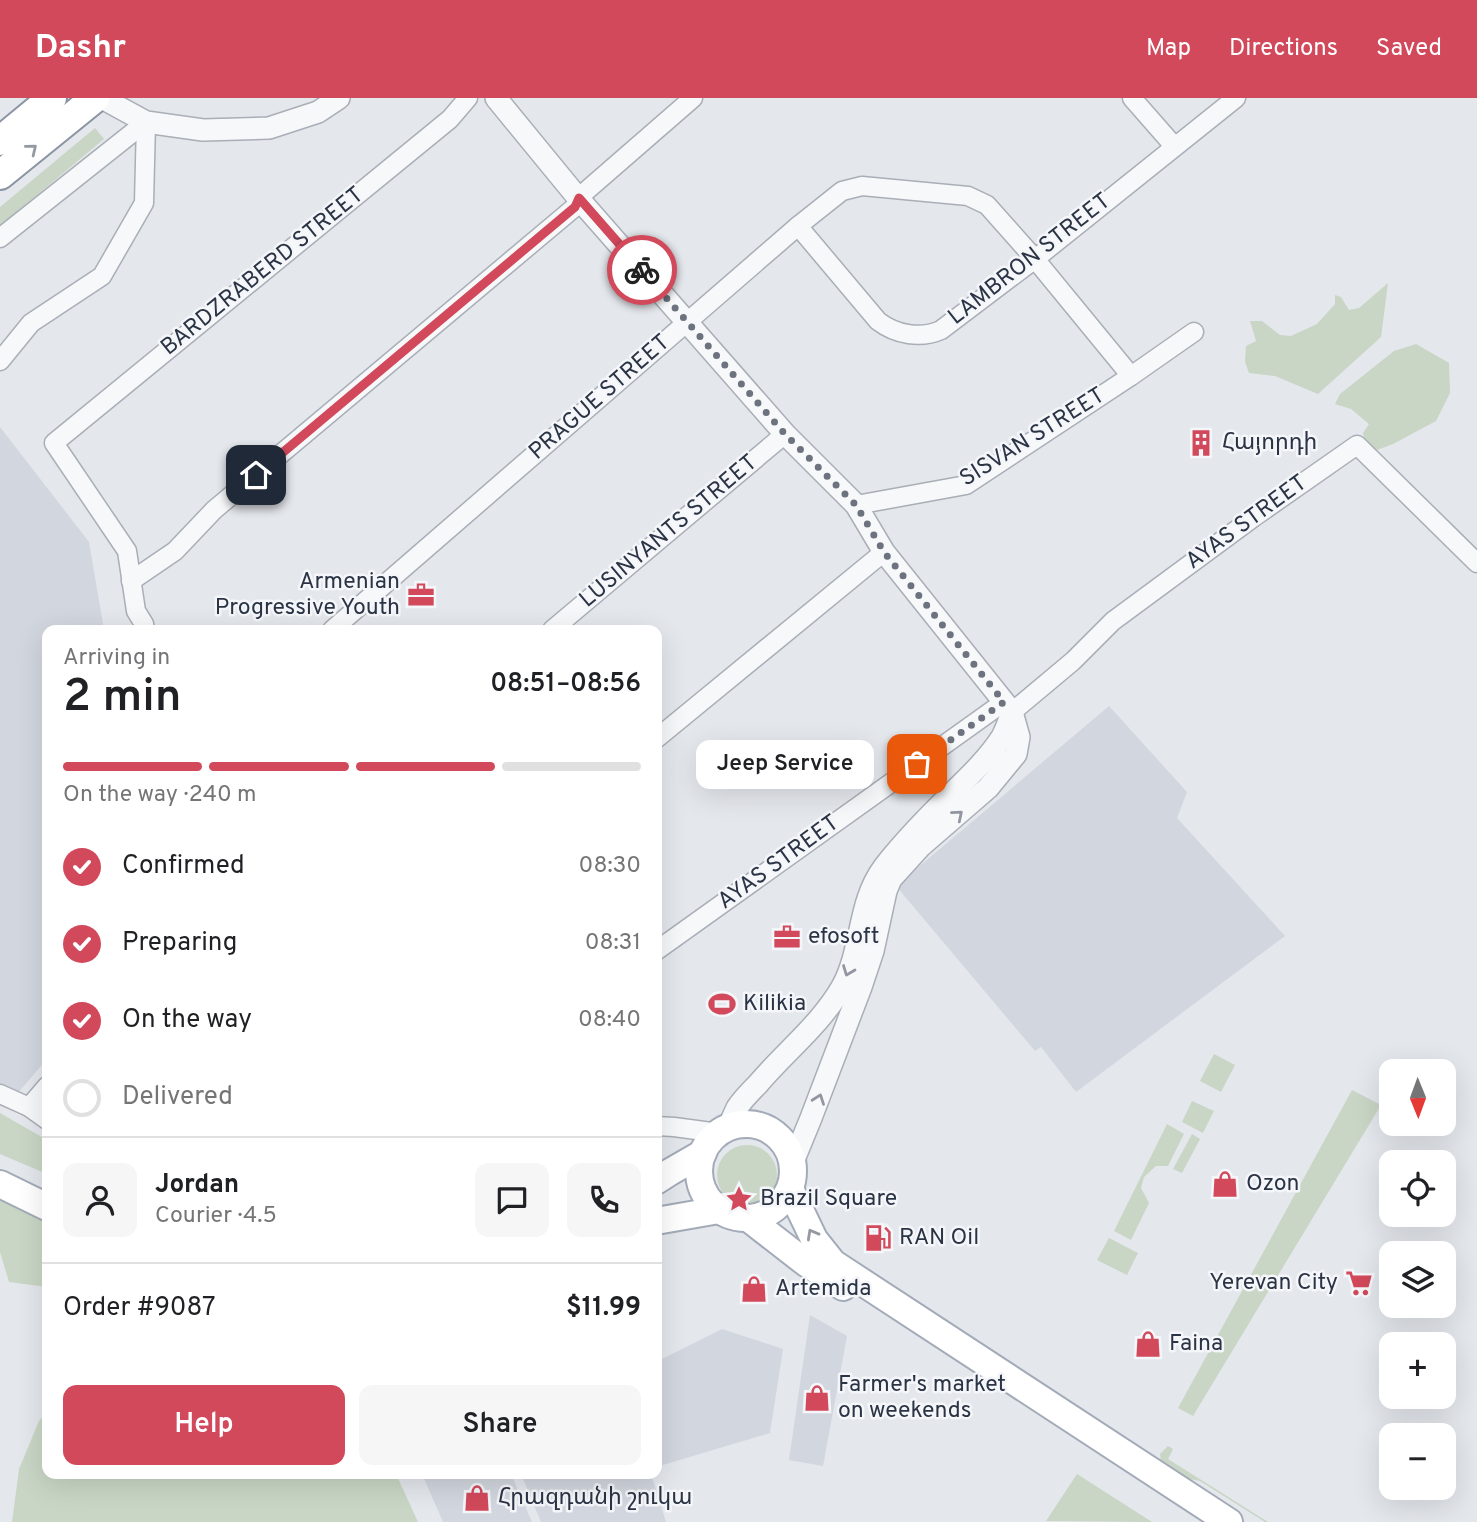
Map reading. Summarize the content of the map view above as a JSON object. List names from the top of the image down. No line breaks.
{"streets":{"street":["LAMBRON STREET","BARDZRABERD STREET","PRAGUE STREET","SISVAN STREET","AYAS STREET","LUSINYANTS STREET"]},"crossings":[["LAMBRON STREET","PRAGUE STREET"],["PRAGUE STREET","SISVAN STREET"]],"places":{"building":["Հայորդի"],"office":["Armenian Progressive Youth","efosoft"],"other":["Jeep Service"],"sports":["Kilikia"],"shop":["Ozon","Artemida","Faina","Farmer's market on weekends","Հրազդանի շուկա"],"place":["Brazil Square"],"fuel station":["RAN Oil"],"supermarket":["Yerevan City"]},"north":"bottom","page":{"header":"Dashr","nav":["Map","Directions","Saved"],"heading":["2 min","Arriving in","08:51–08:56"],"panel":["Jordan","Courier · 4.5","Order #9087","$11.99"],"bubble":"Jeep Service","bar":"On the way · 240 m","list":[["Confirmed","08:30"],["Preparing","08:31"],["On the way","08:40"],"Delivered"],"map_buttons":["+","−"],"buttons":["Help","Share"]}}
